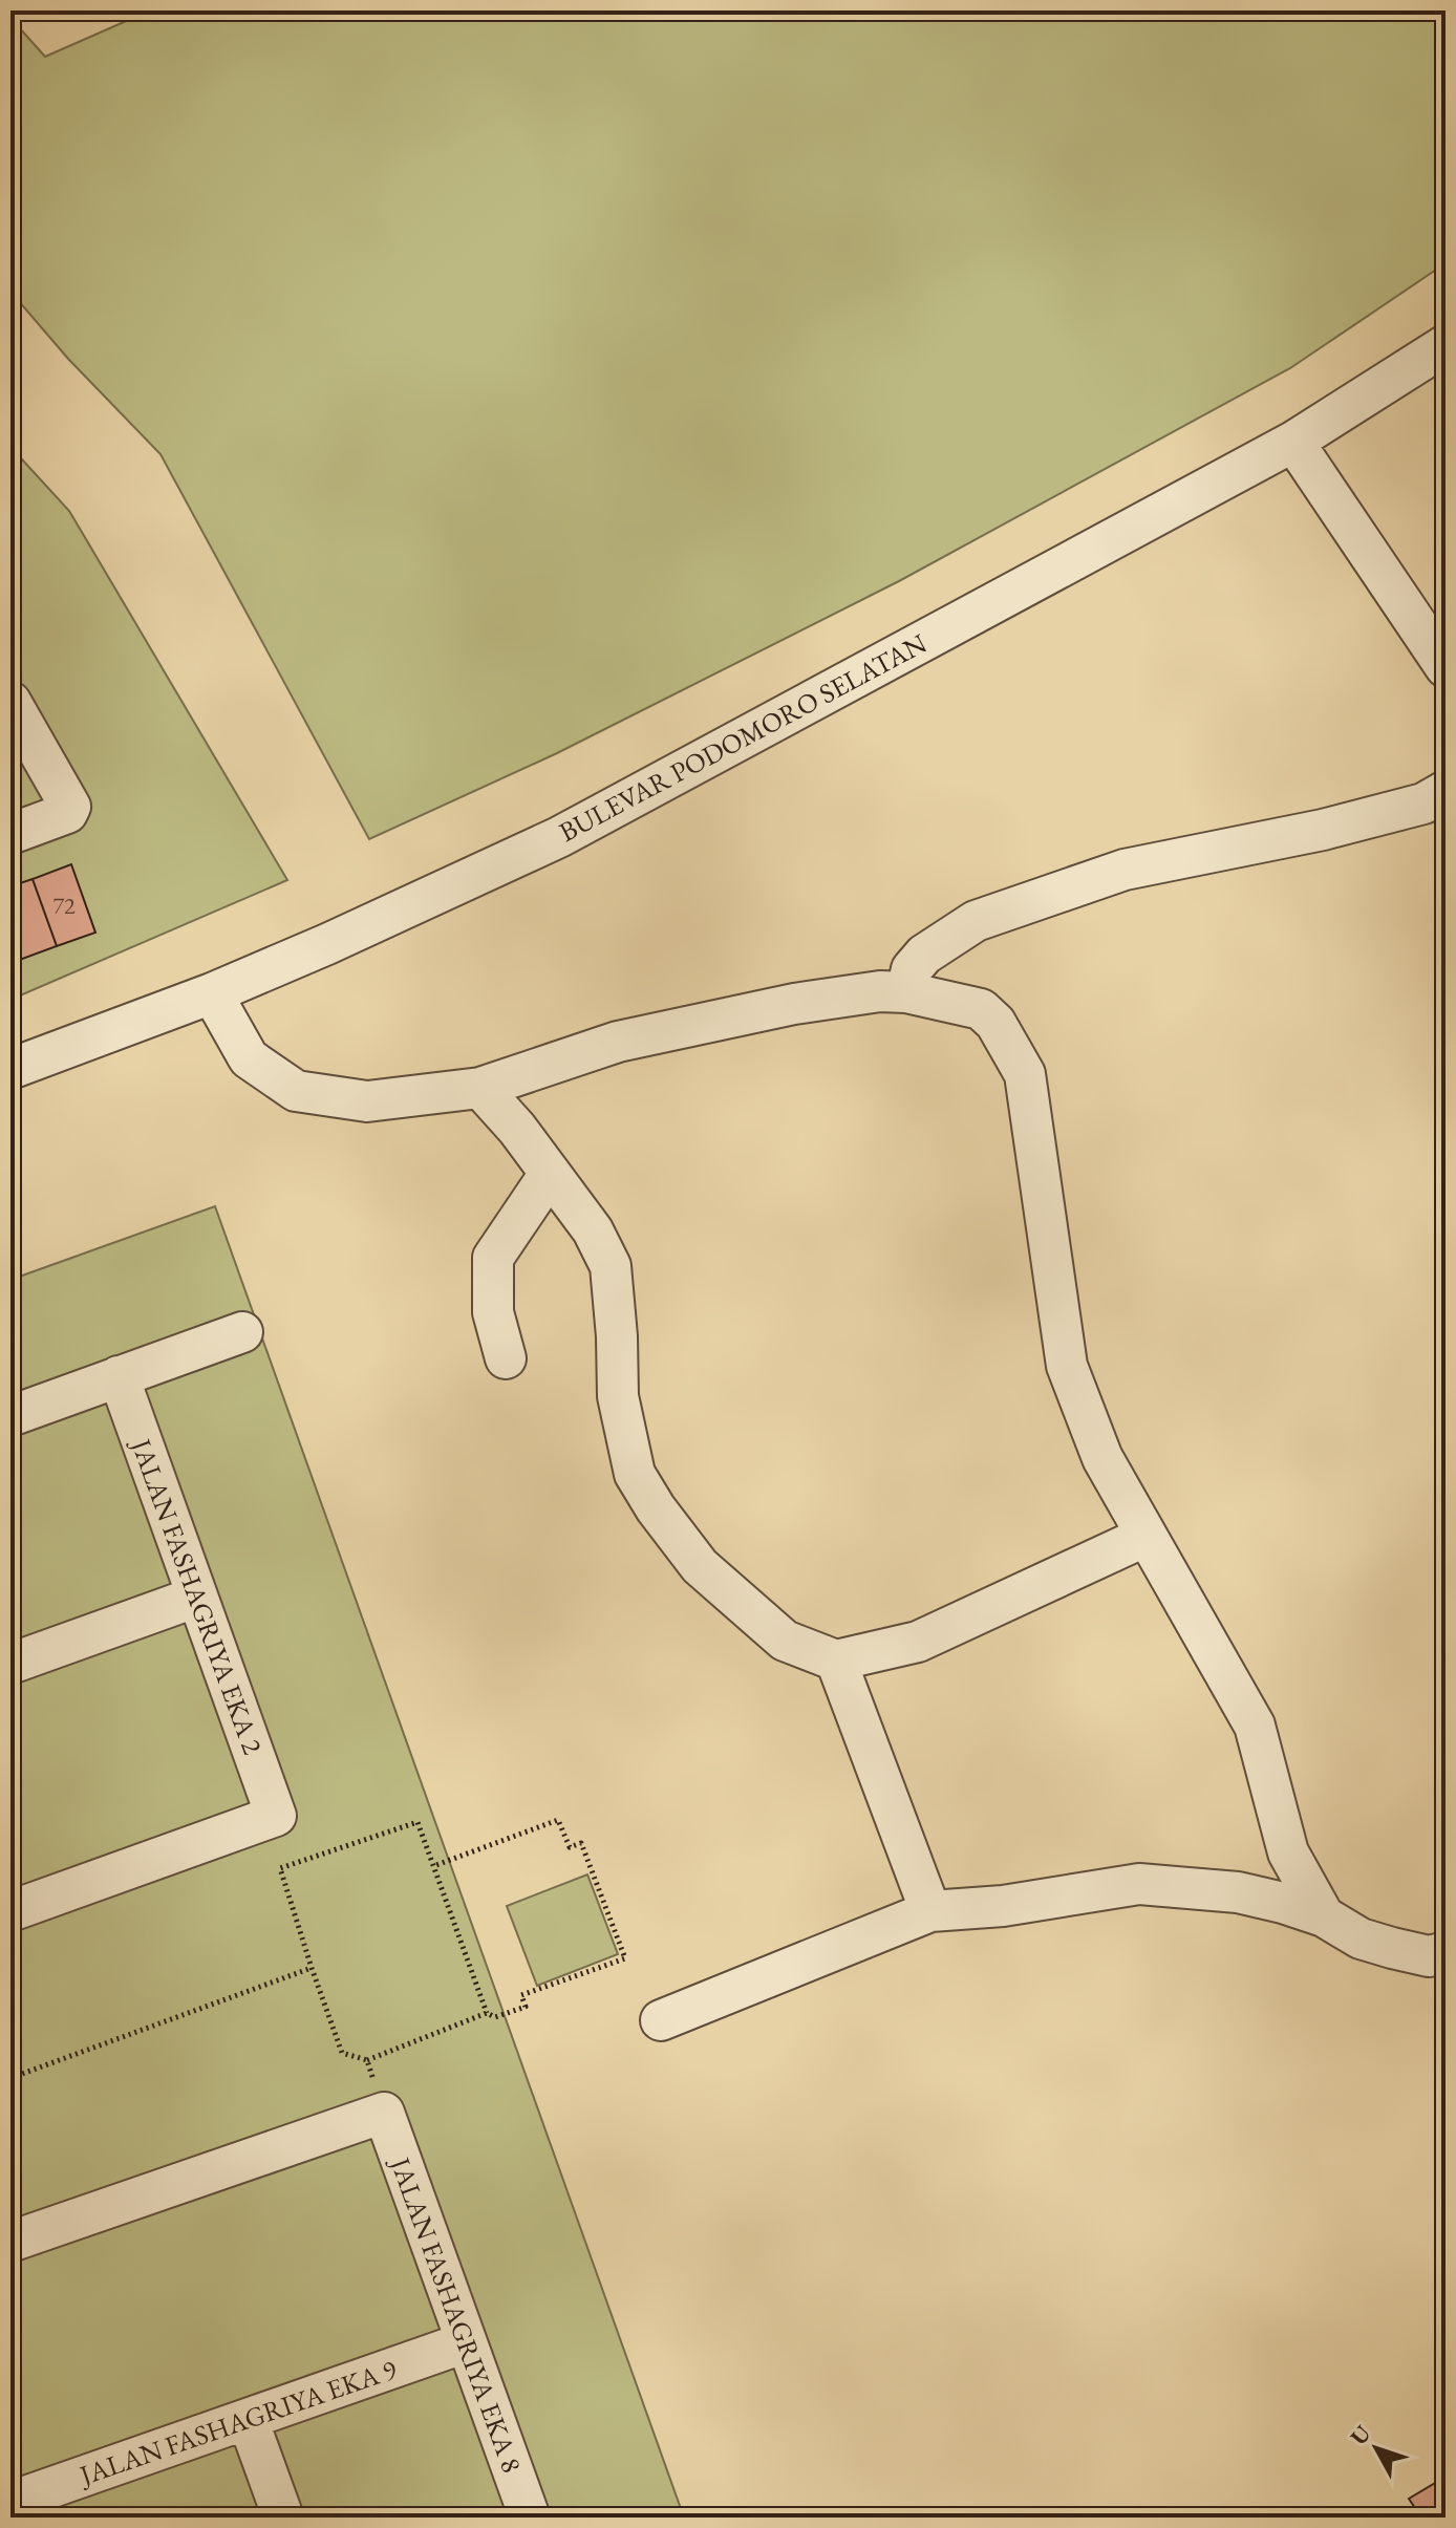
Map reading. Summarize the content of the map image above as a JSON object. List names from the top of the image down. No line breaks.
{"streets":{"street":["BULEVAR PODOMORO SELATAN","JALAN FASHAGRIYA EKA 2","JALAN FASHAGRIYA EKA 8","JALAN FASHAGRIYA EKA 9"]},"crossings":[["JALAN FASHAGRIYA EKA 8","JALAN FASHAGRIYA EKA 9"]],"house_numbers":["72"],"north":"top left"}
